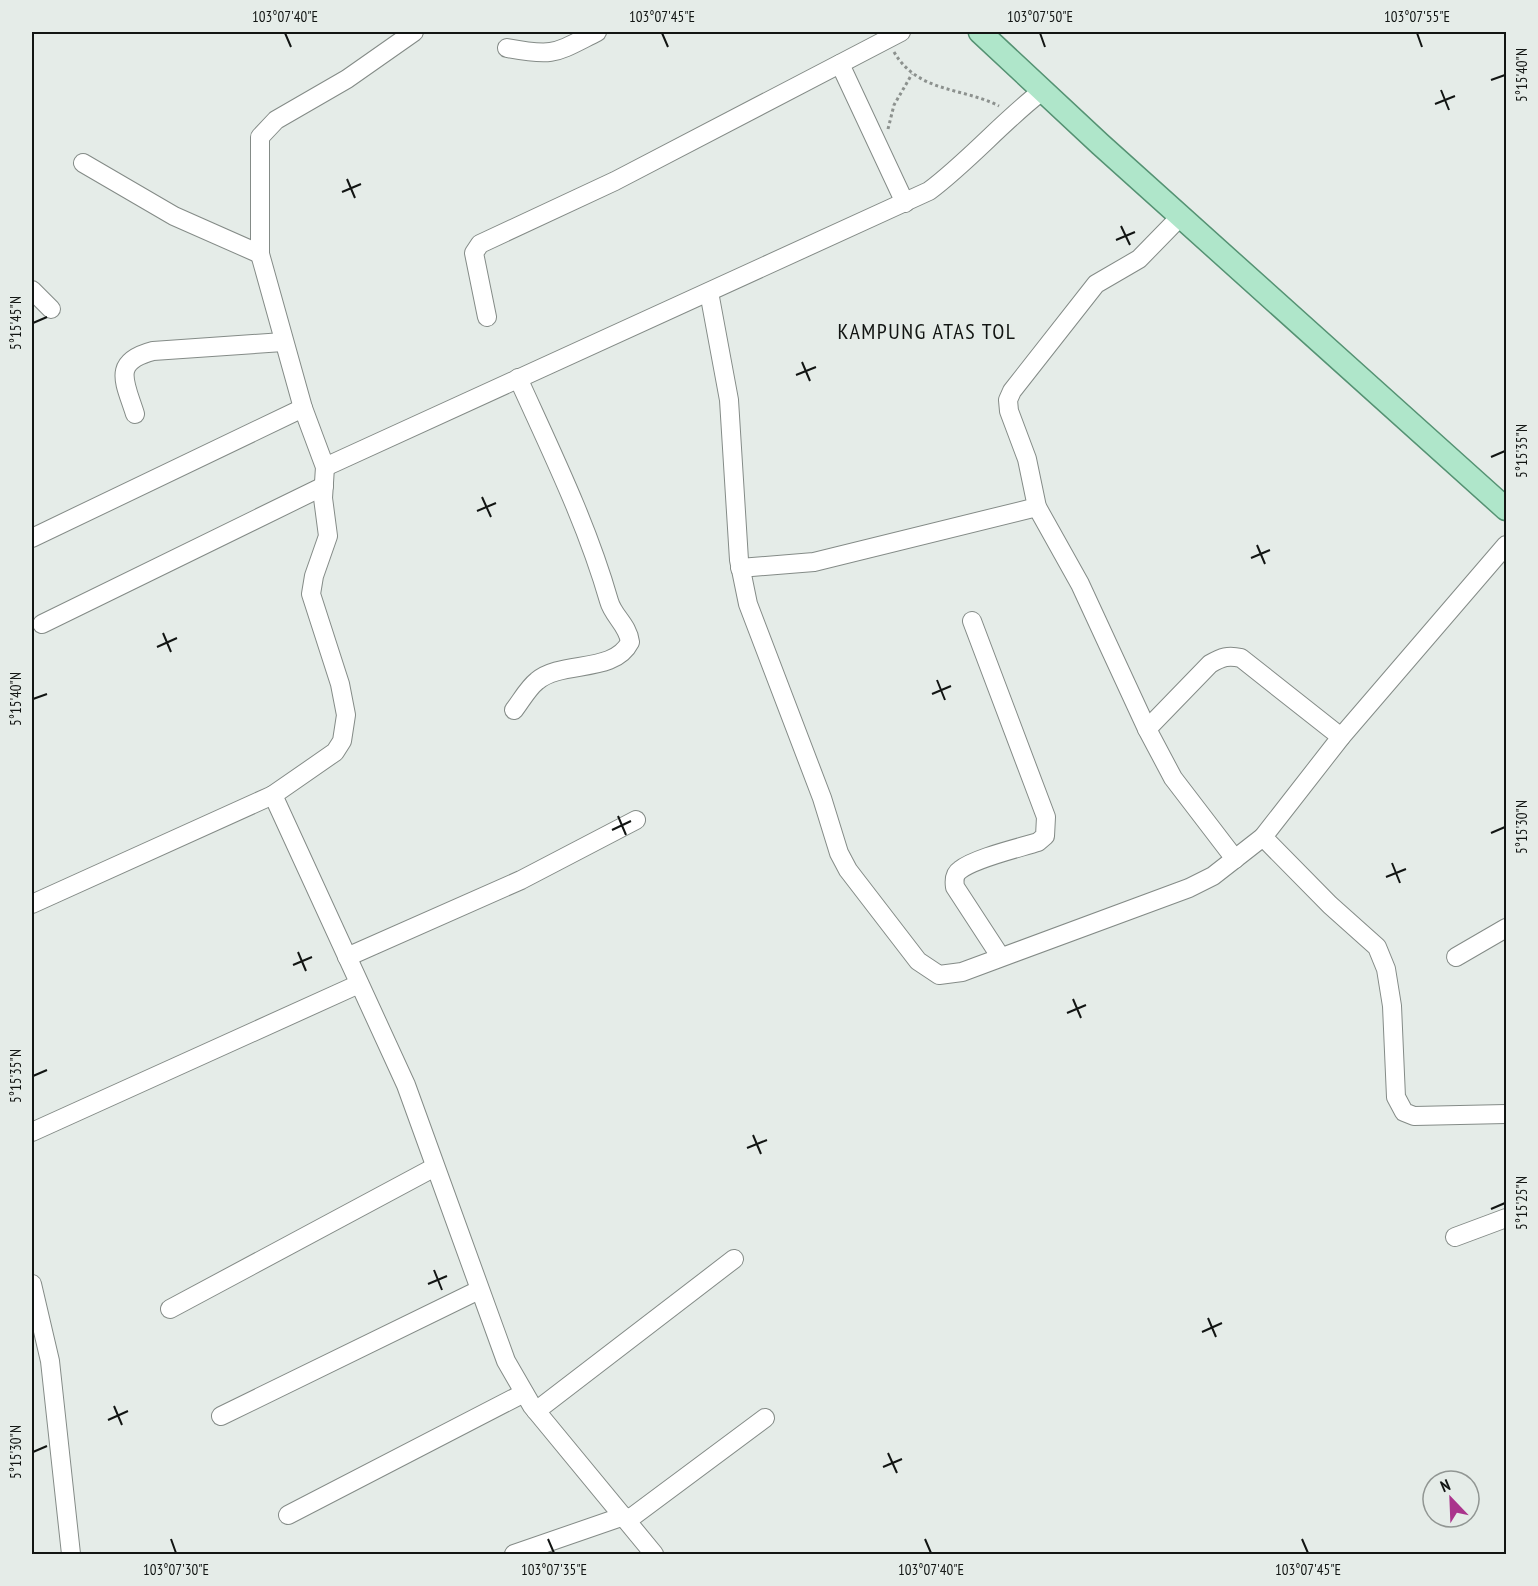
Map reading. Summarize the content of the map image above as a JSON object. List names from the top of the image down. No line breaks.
{"districts":["KAMPUNG ATAS TOL"],"north":"top left","coordinates":["103°07'40\"E","103°07'45\"E","103°07'50\"E","103°07'55\"E","5°15'40\"N","5°15'45\"N","5°15'35\"N","5°15'30\"N","5°15'25\"N","103°07'30\"E","103°07'35\"E"]}
